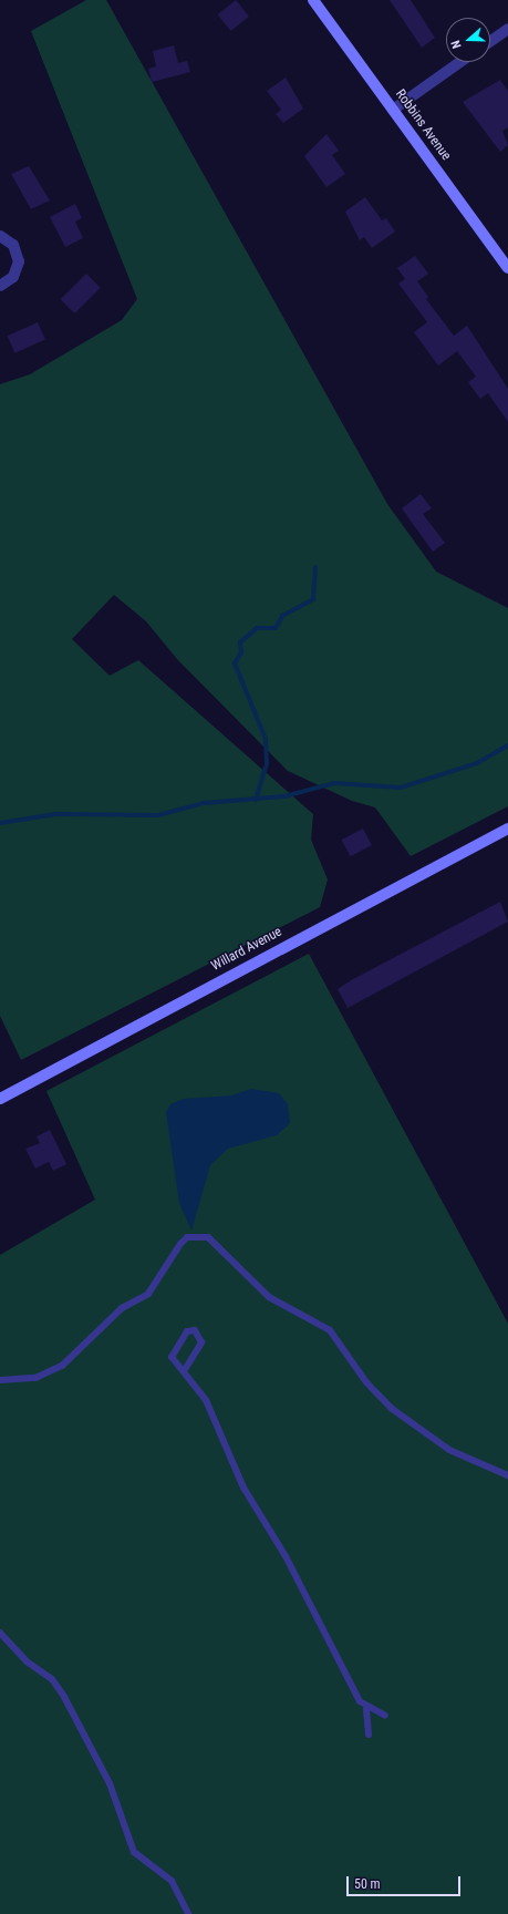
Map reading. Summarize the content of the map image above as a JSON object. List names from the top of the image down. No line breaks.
{"streets":{"main road":["Robbins Avenue","Willard Avenue"]},"scale_bar":"50 m","north":"left"}
